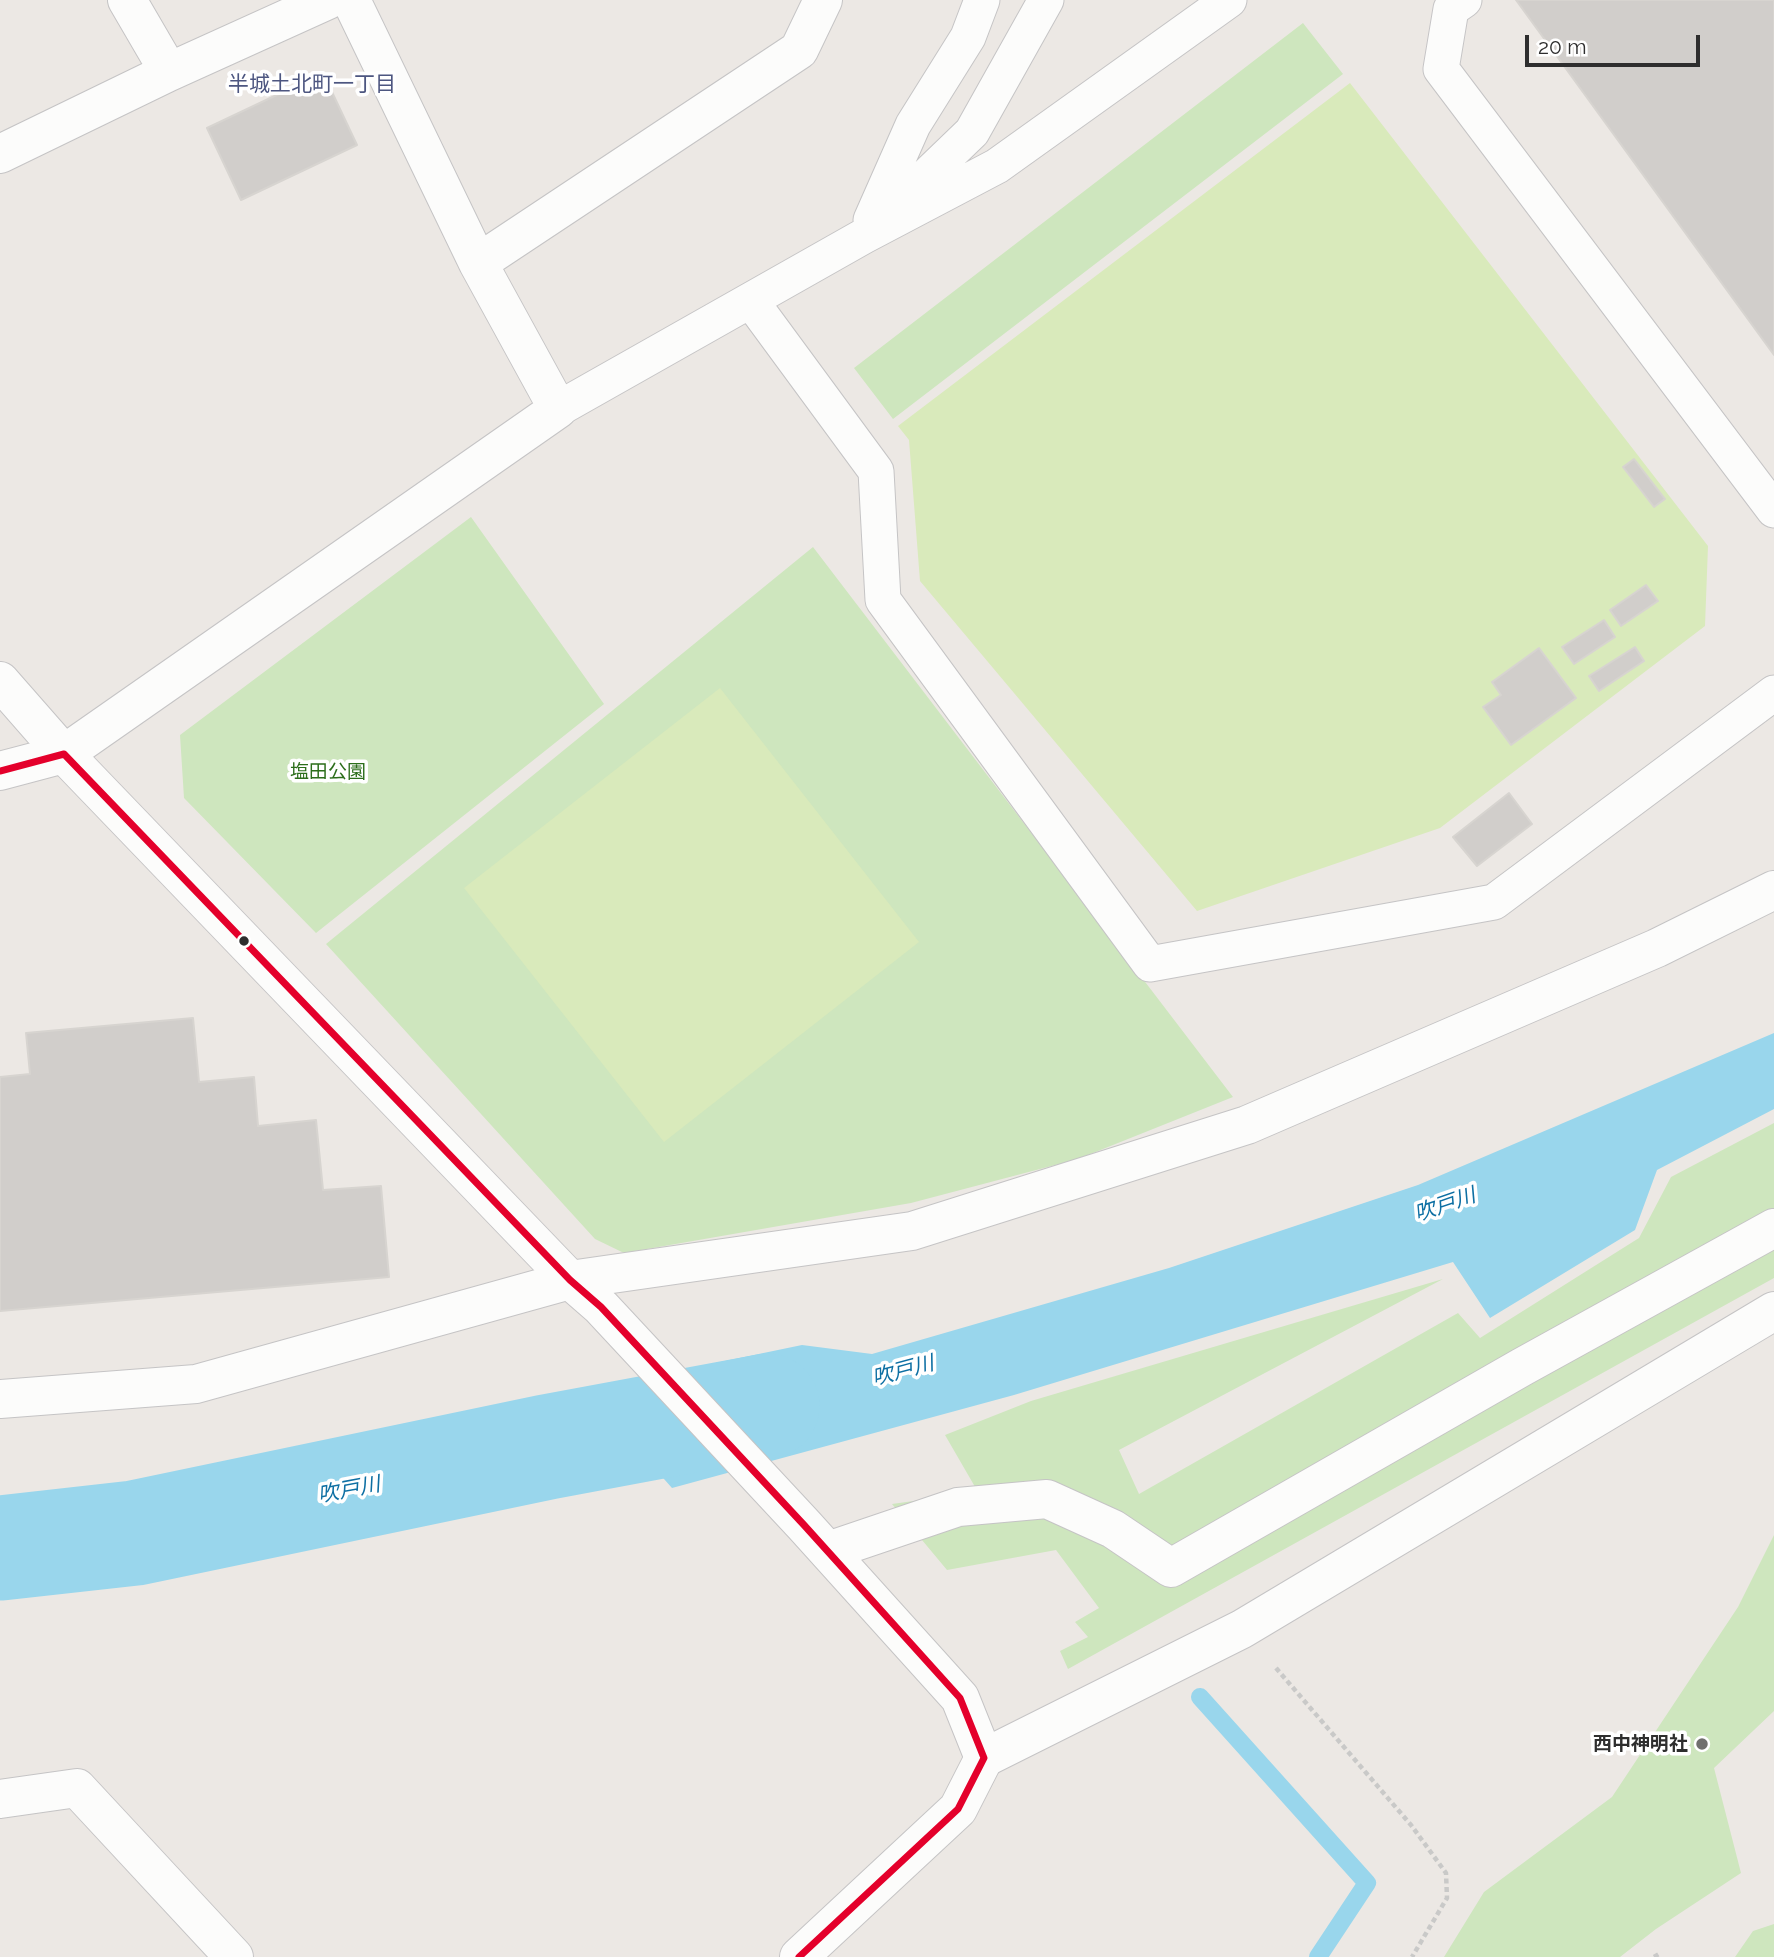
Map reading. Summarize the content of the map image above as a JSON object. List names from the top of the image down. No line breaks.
{"districts":["半城土北町一丁目"],"water":["吹戸川"],"parks":["塩田公園"],"places":["西中神明社"],"scale_bar":"20 m"}
